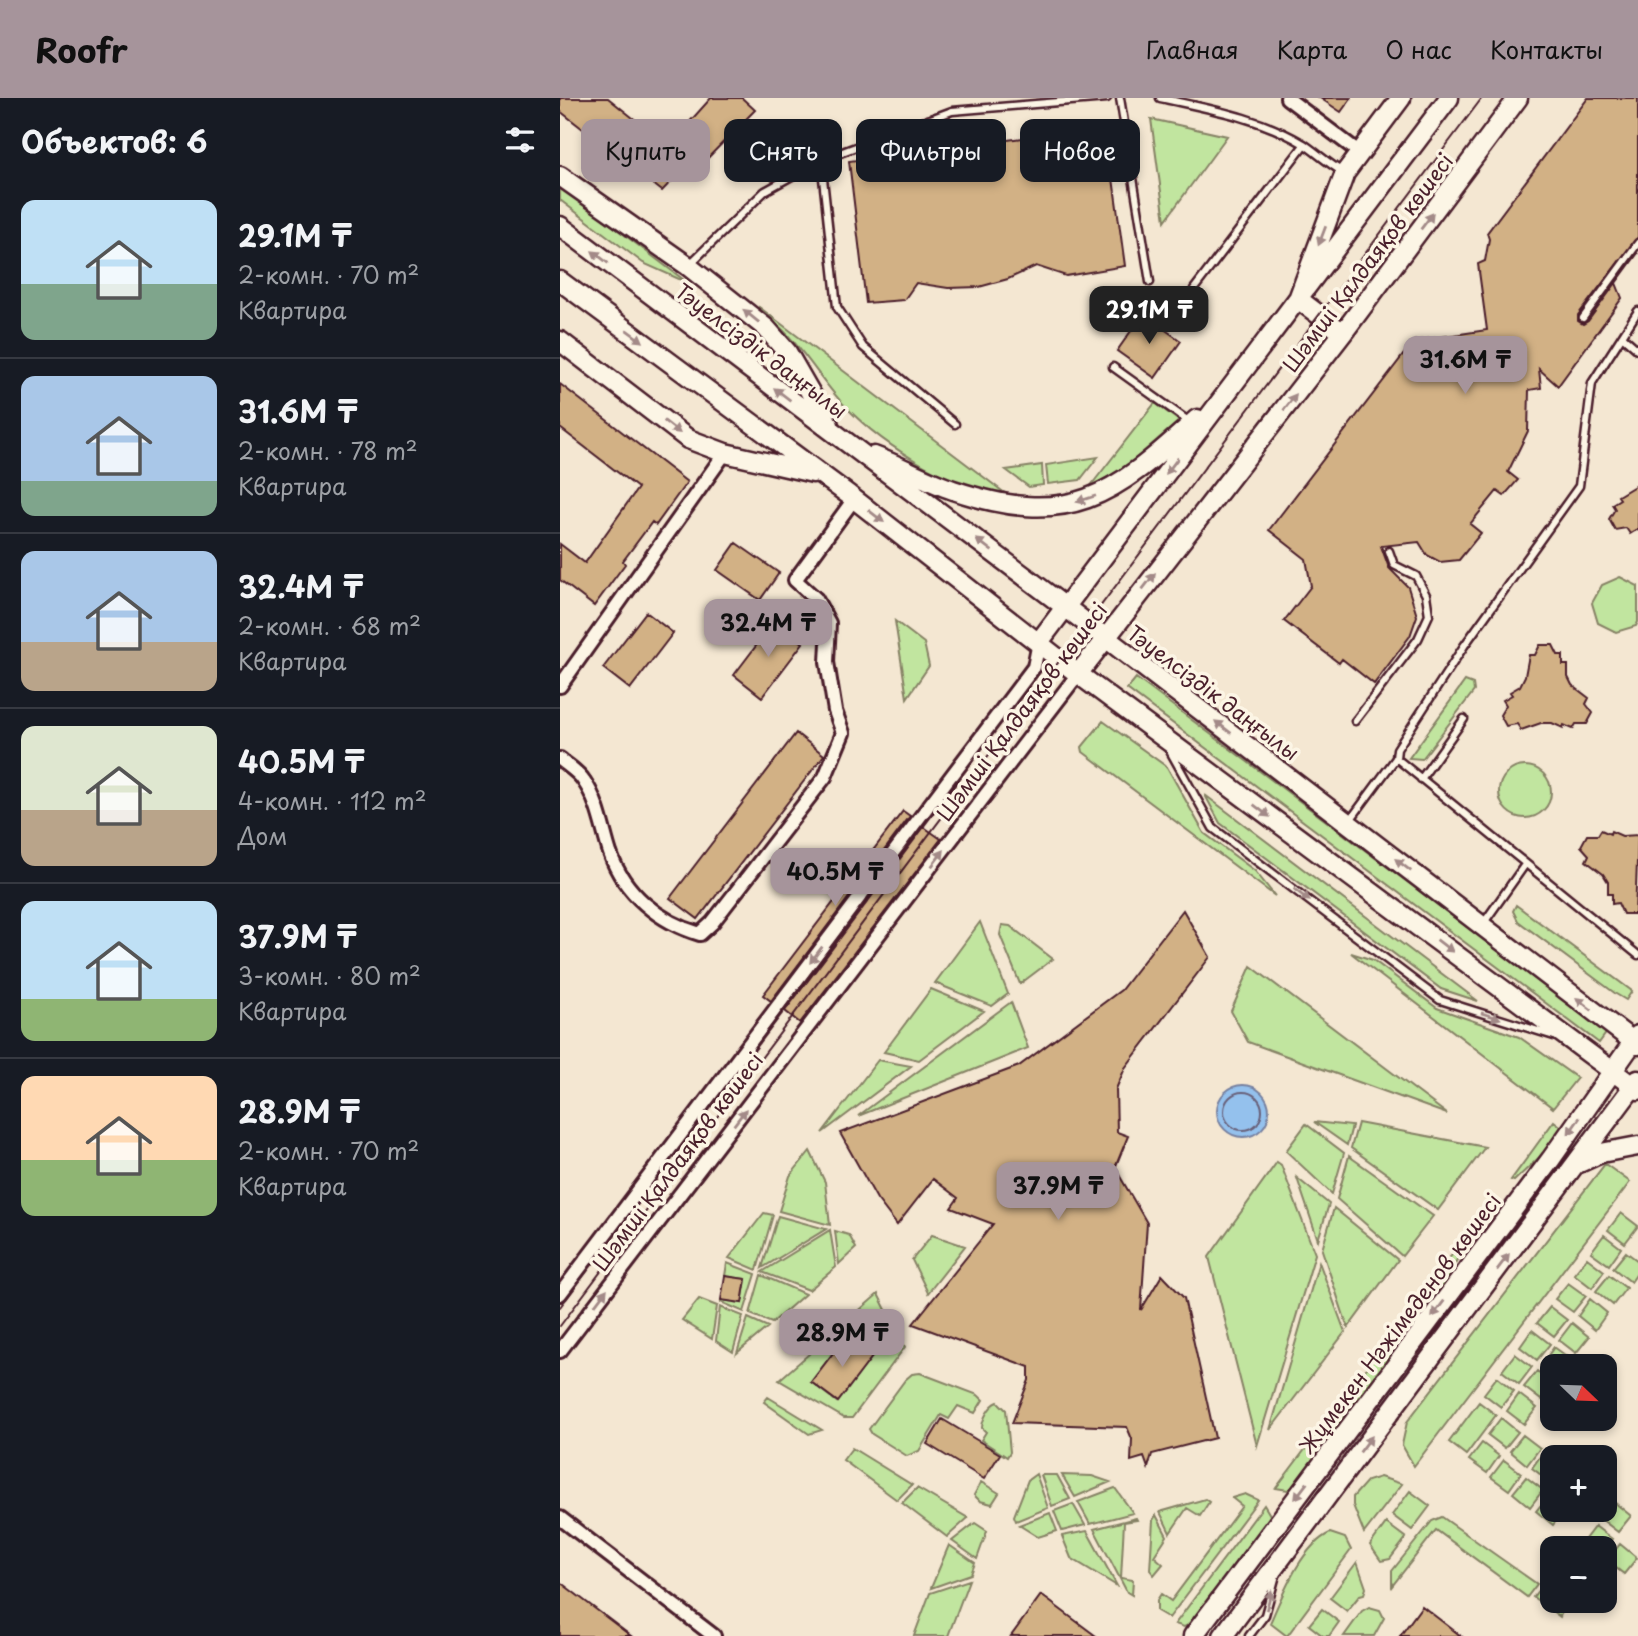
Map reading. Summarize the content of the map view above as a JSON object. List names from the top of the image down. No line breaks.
{"streets":{"main road":["Шәмші Қалдаяқов көшесі","Тәуелсіздік даңғылы","Жұмекен Нәжімеденов көшесі"]},"crossings":[["Шәмші Қалдаяқов көшесі","Тәуелсіздік даңғылы"],["Тәуелсіздік даңғылы","Жұмекен Нәжімеденов көшесі"]],"north":"bottom right","page":{"header":"Roofr","nav":["Главная","Карта","О нас","Контакты"],"heading":"Объектов: 6","chip":["Купить","Снять","Фильтры","Новое"],"list":[{"name":"29.1M ₸","note":"2-комн. · 70 m² · Квартира"},{"name":"31.6M ₸","note":"2-комн. · 78 m² · Квартира"},{"name":"32.4M ₸","note":"2-комн. · 68 m² · Квартира"},{"name":"40.5M ₸","note":"4-комн. · 112 m² · Дом"},{"name":"37.9M ₸","note":"3-комн. · 80 m² · Квартира"},{"name":"28.9M ₸","note":"2-комн. · 70 m² · Квартира"}],"price":["29.1M ₸","31.6M ₸","32.4M ₸","40.5M ₸","37.9M ₸","28.9M ₸"],"map_buttons":["+","−"]}}
